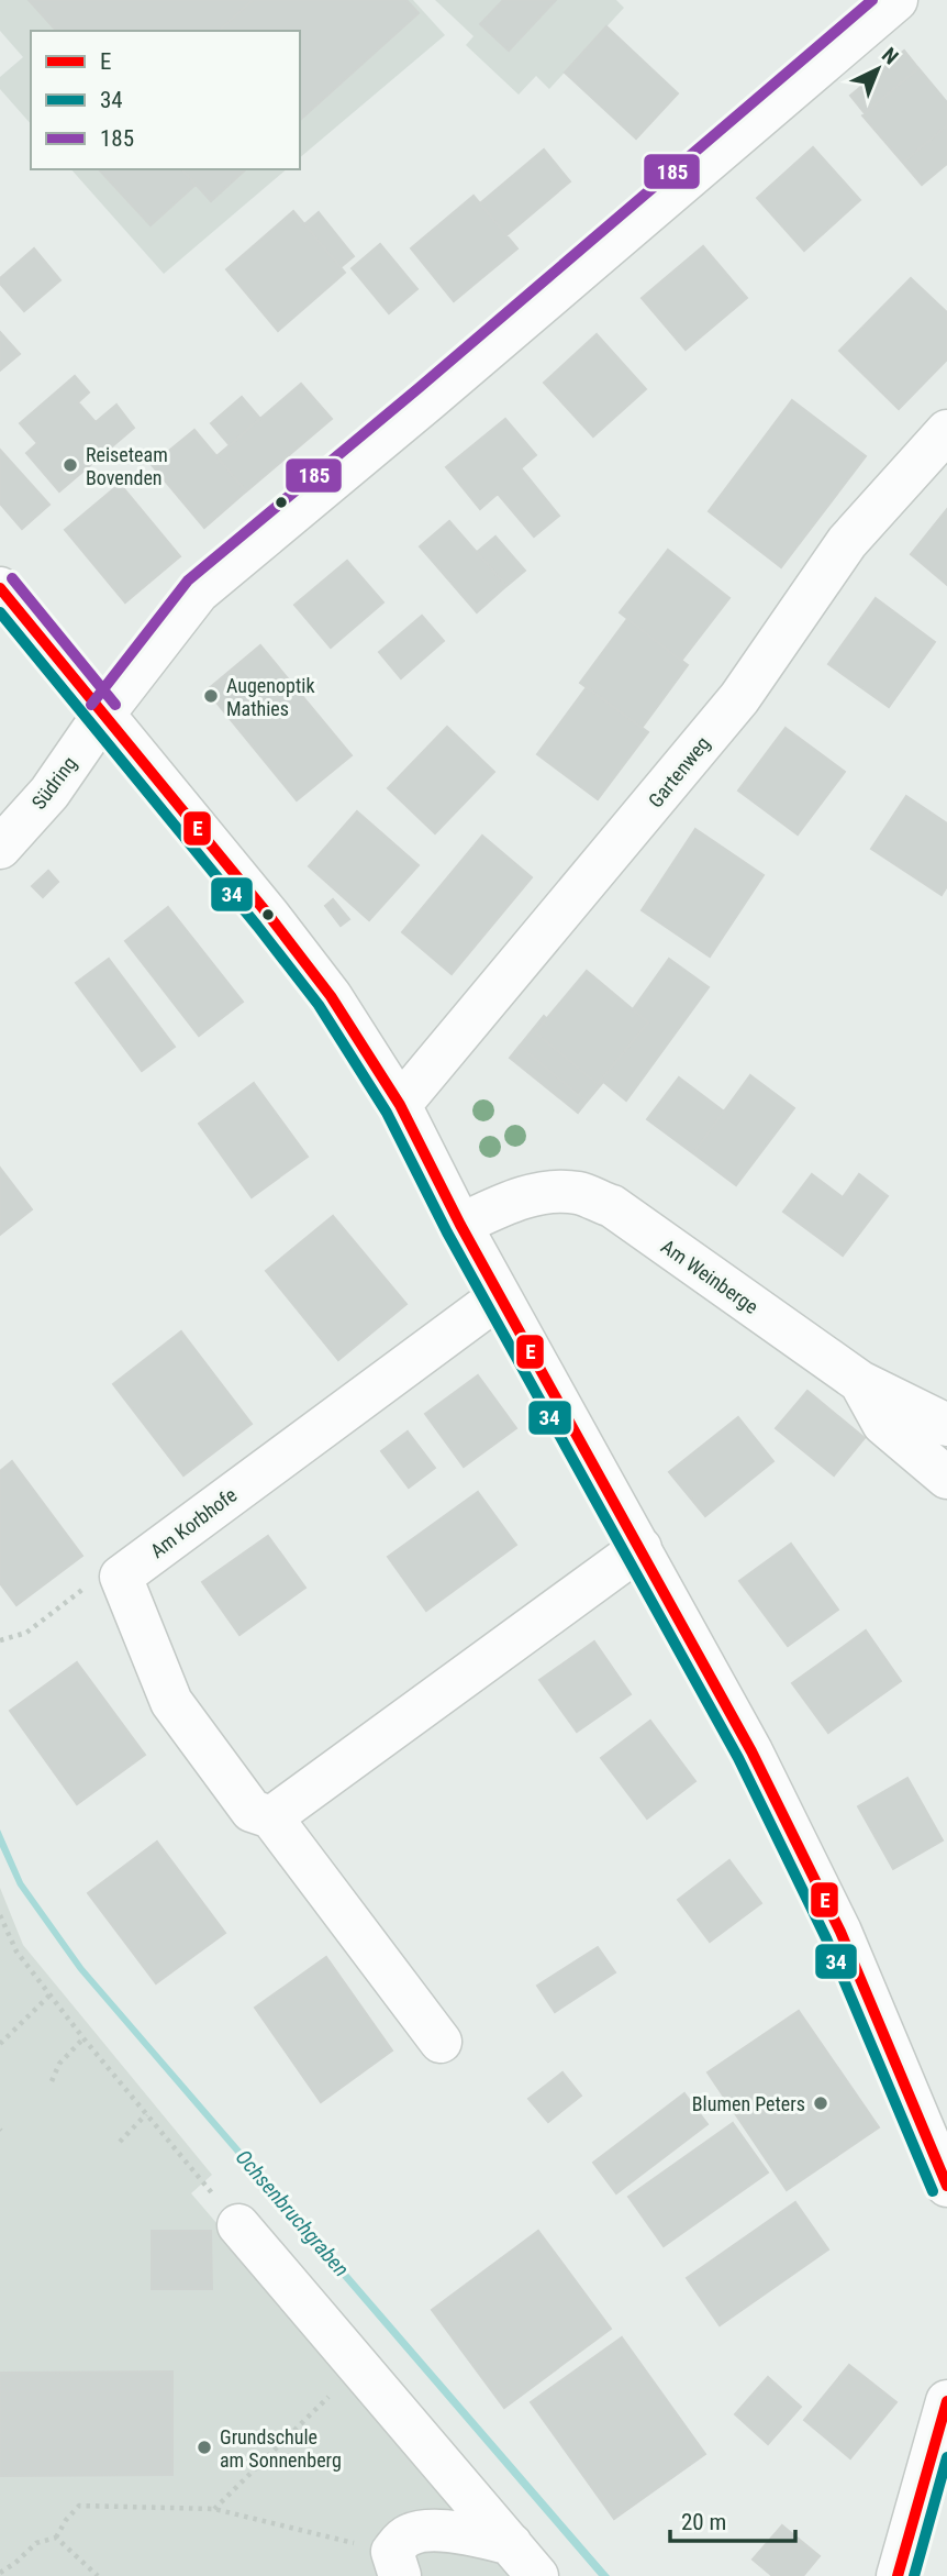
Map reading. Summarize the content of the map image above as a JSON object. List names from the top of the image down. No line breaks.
{"streets":{"street":["Gartenweg","Südring","Am Weinberge","Am Korbhofe"]},"water":["Ochsenbruchgraben"],"places":["Reiseteam Bovenden","Augenoptik Mathies","Blumen Peters","Grundschule am Sonnenberg"],"lines":["transit line 185","transit line E","transit line 34"],"legend":["E","34","185"],"scale_bar":"20 m","north":"top right"}
